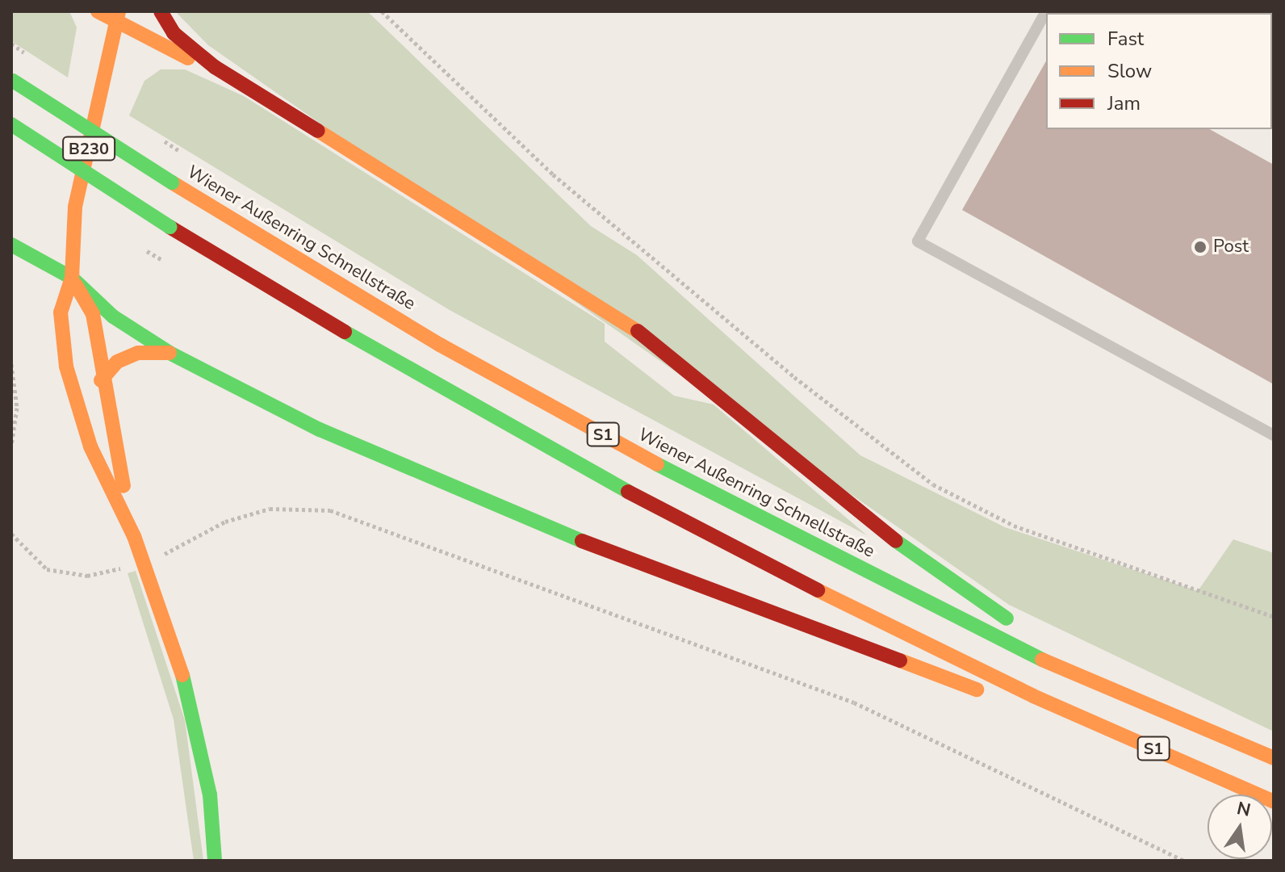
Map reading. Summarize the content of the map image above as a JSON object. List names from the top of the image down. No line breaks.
{"streets":{"main road":["B230","Wiener Außenring Schnellstraße","S1"]},"places":["Post"],"legend":["Fast","Slow","Jam"],"north":"top"}
